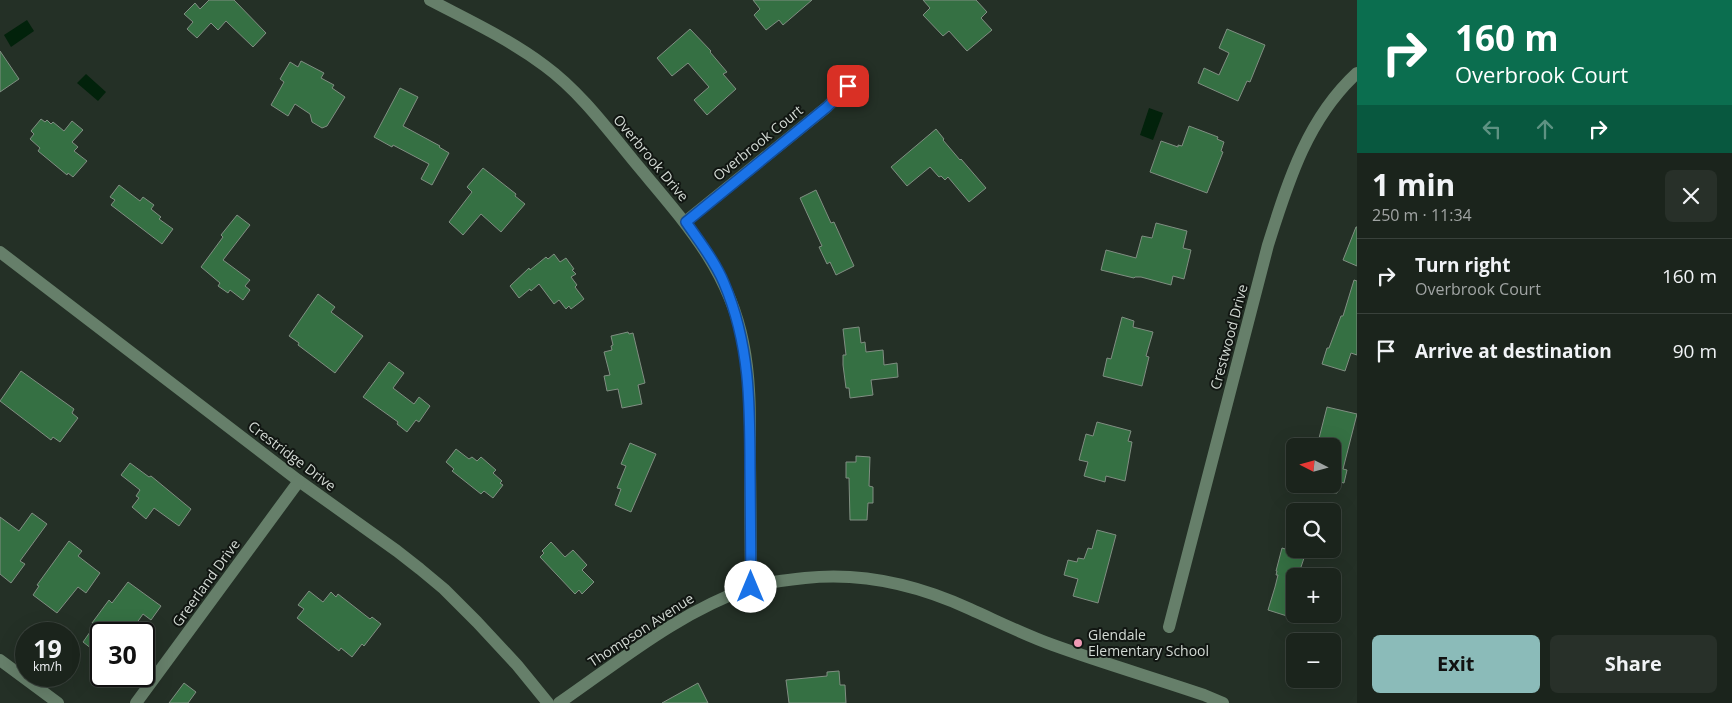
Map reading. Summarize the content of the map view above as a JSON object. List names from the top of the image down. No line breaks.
{"streets":{"street":["Overbrook Court","Overbrook Drive","Crestwood Drive","Crestridge Drive","Greerland Drive","Thompson Avenue"]},"crossings":[["Overbrook Court","Overbrook Drive"],["Overbrook Drive","Thompson Avenue"],["Crestridge Drive","Greerland Drive"]],"places":["Glendale Elementary School"],"north":"left","page":{"turn":["160 m","Overbrook Court"],"heading":["1 min","250 m · 11:34"],"list":[{"name":"Turn right","note":"Overbrook Court","value":"160 m"},{"name":"Arrive at destination","value":"90 m"}],"map_buttons":["+","−"],"speed":"19 km/h","limit":"30","buttons":["Exit","Share"]}}
